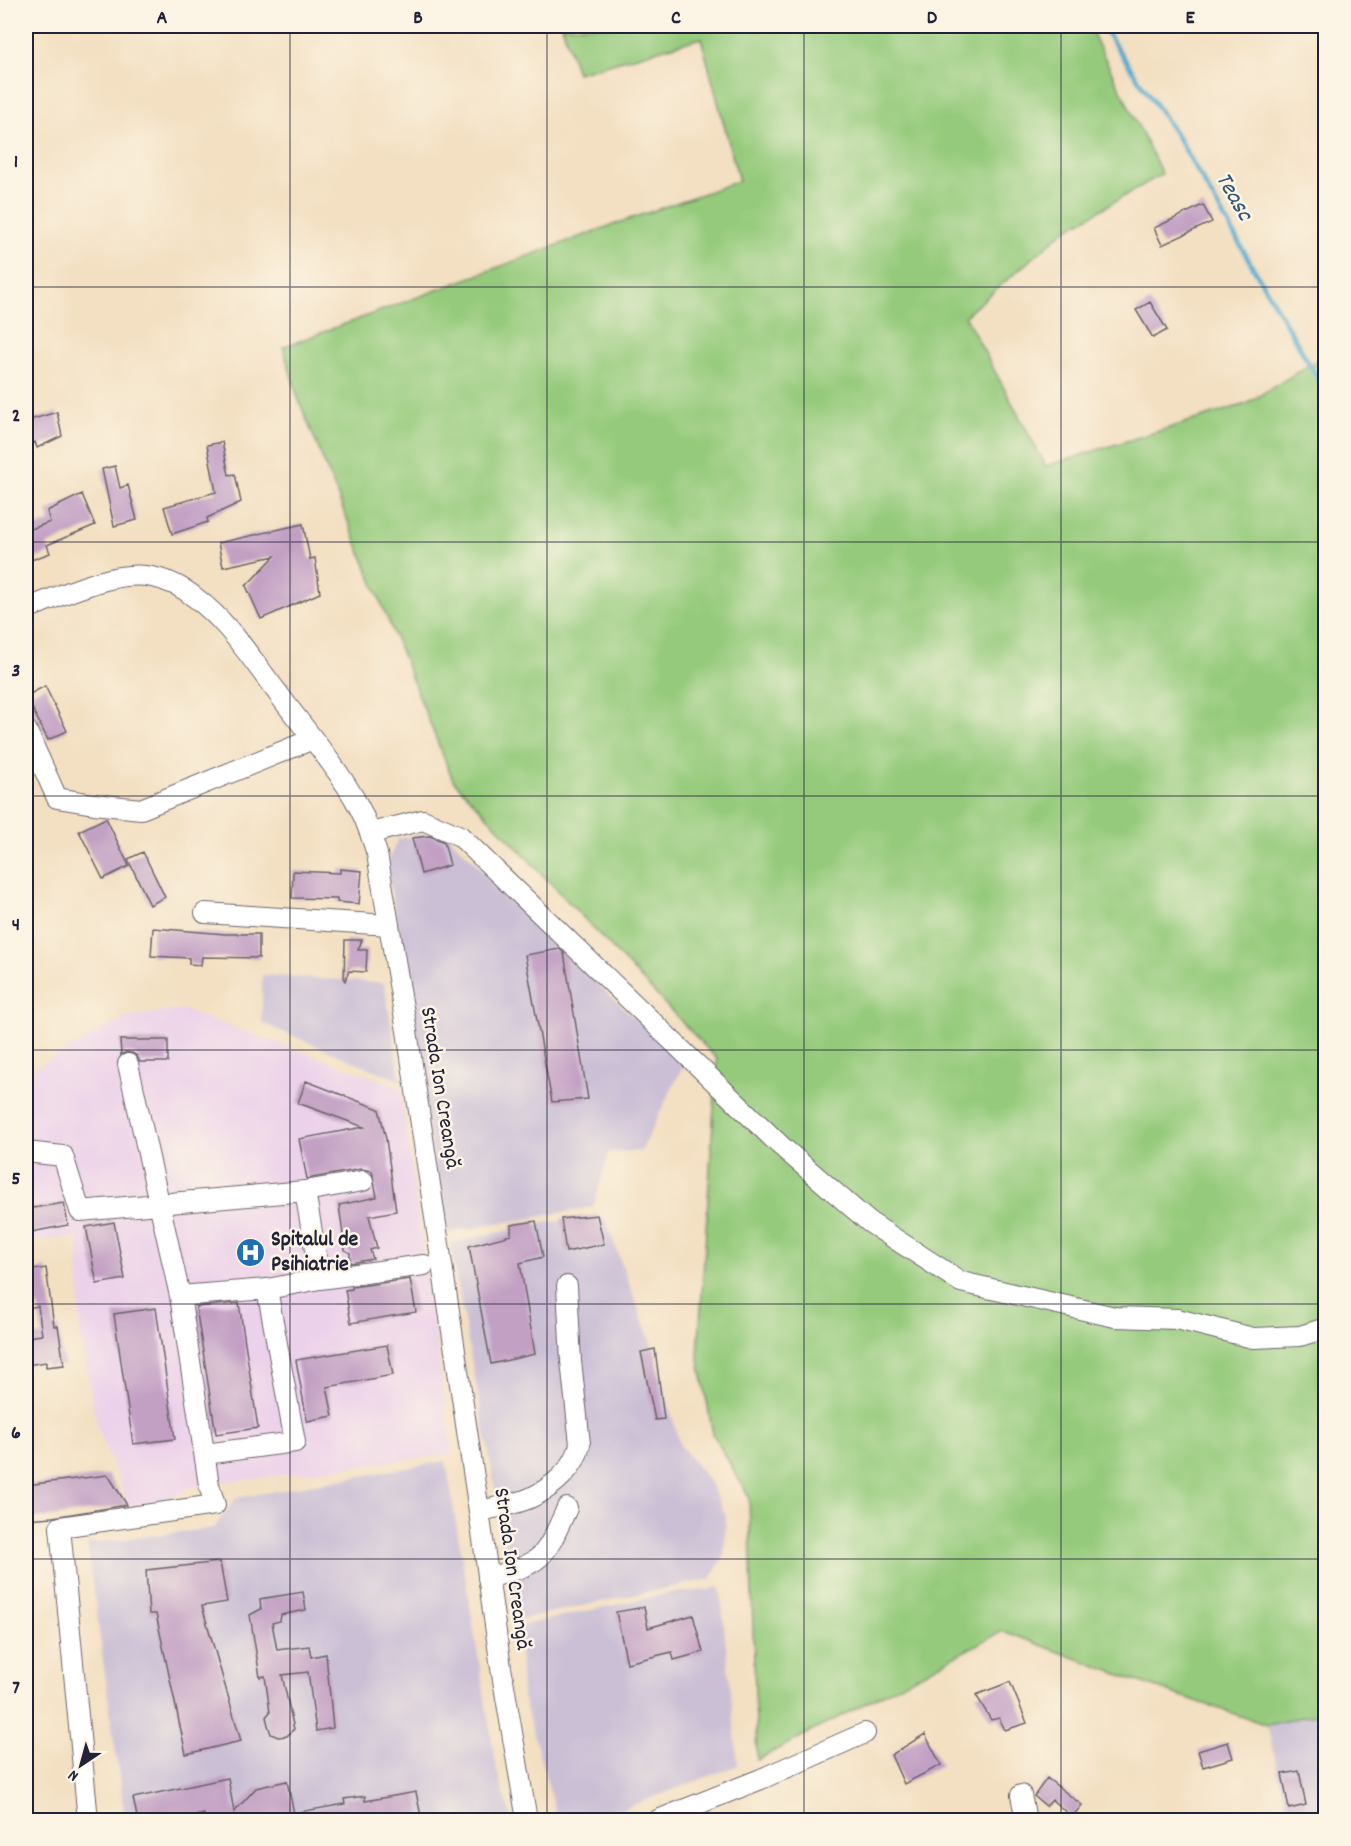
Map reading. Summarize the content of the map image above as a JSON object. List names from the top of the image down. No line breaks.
{"streets":{"street":["Strada Ion Creangă"]},"water":["Teasc"],"places":{"hospital":["Spitalul de Psihiatrie"]},"north":"bottom left","grid":{"columns":["A","B","C","D","E"],"rows":["1","2","3","4","5","6","7"]}}
